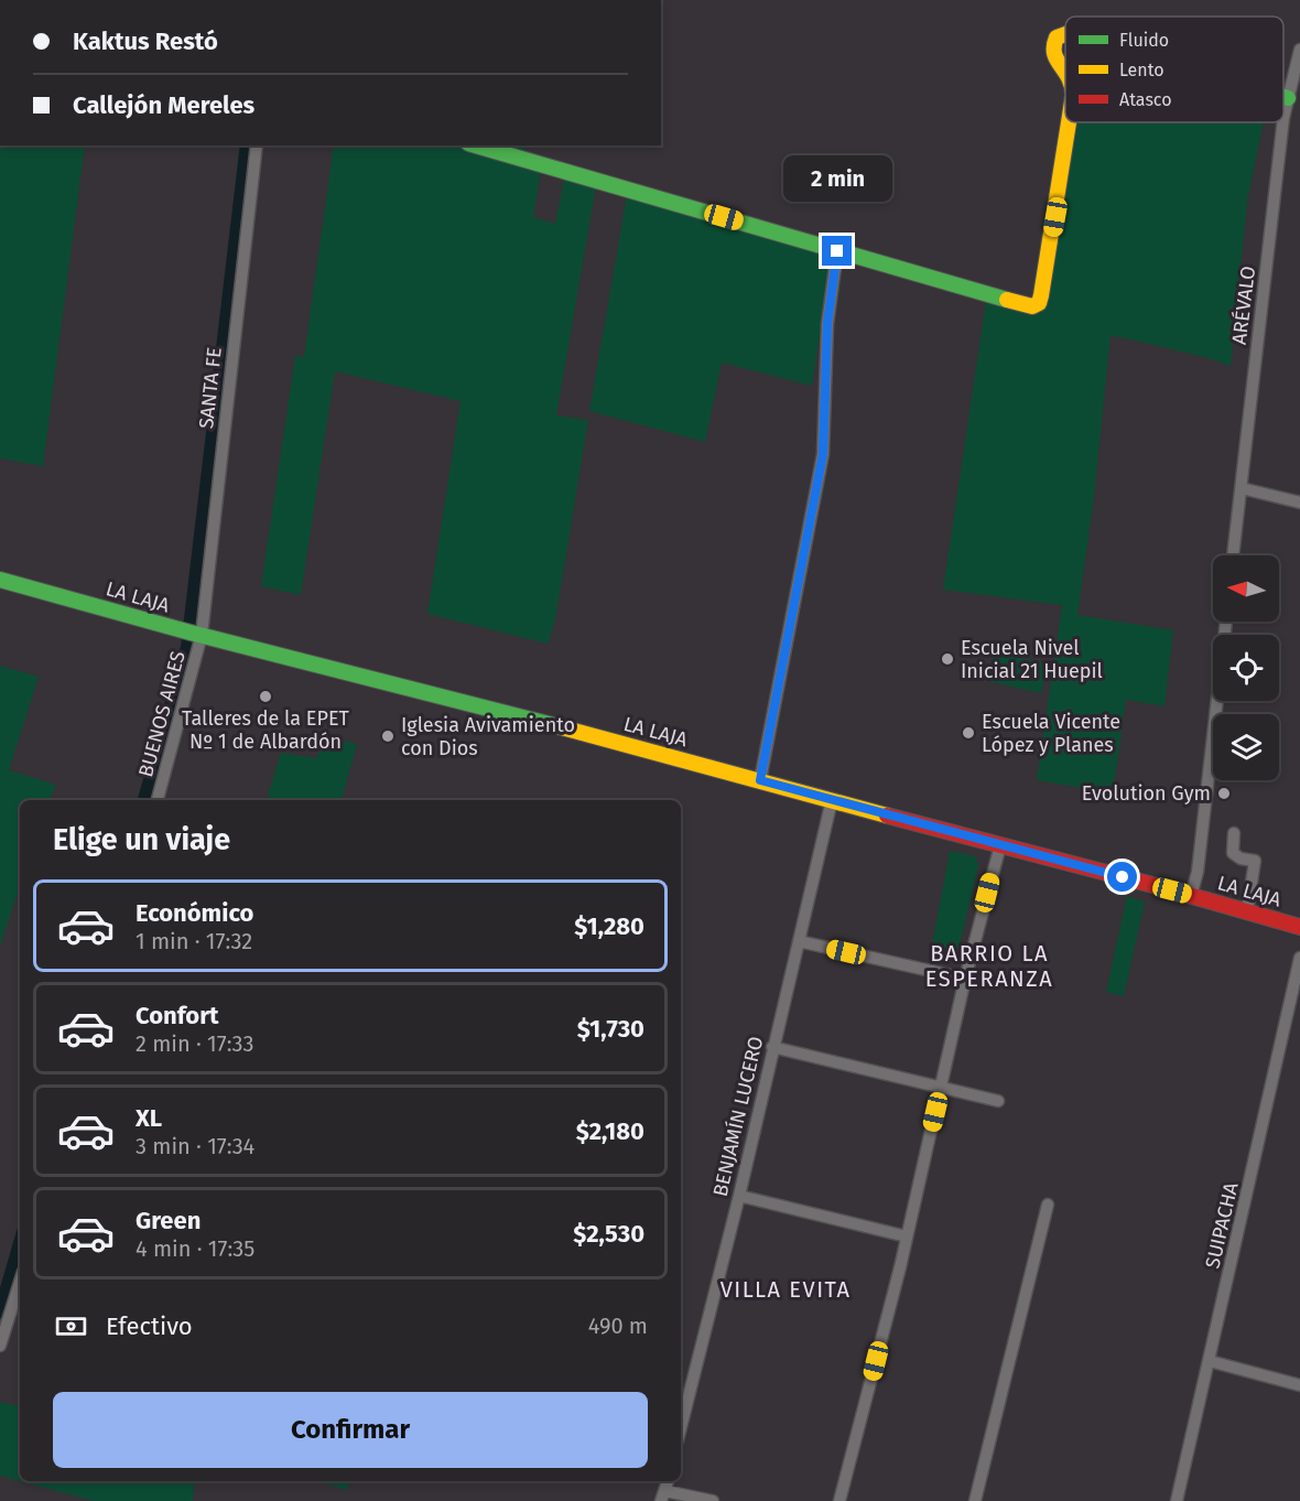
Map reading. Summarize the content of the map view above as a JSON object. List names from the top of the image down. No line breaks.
{"streets":{"main road":["LA LAJA"],"street":["ARÉVALO","SANTA FE","BUENOS AIRES","BENJAMÍN LUCERO","SUIPACHA"]},"crossings":[["SANTA FE","LA LAJA"],["SANTA FE","BUENOS AIRES"],["LA LAJA","BUENOS AIRES"],["LA LAJA","BENJAMÍN LUCERO"]],"districts":["BARRIO LA ESPERANZA","VILLA EVITA"],"places":["Escuela Nivel Inicial 21 Huepil","Talleres de la EPET Nº 1 de Albardón","Escuela Vicente López y Planes","Iglesia Avivamiento con Dios","Evolution Gym"],"legend":["Fluido","Lento","Atasco"],"north":"left","page":{"banner":["Kaktus Restó","Callejón Mereles"],"bubble":"2 min","heading":"Elige un viaje","list":[{"name":"Económico","note":"1 min · 17:32","value":"$1,280"},{"name":"Confort","note":"2 min · 17:33","value":"$1,730"},{"name":"XL","note":"3 min · 17:34","value":"$2,180"},{"name":"Green","note":"4 min · 17:35","value":"$2,530"}],"pay":["Efectivo","490 m"],"buttons":"Confirmar"}}
